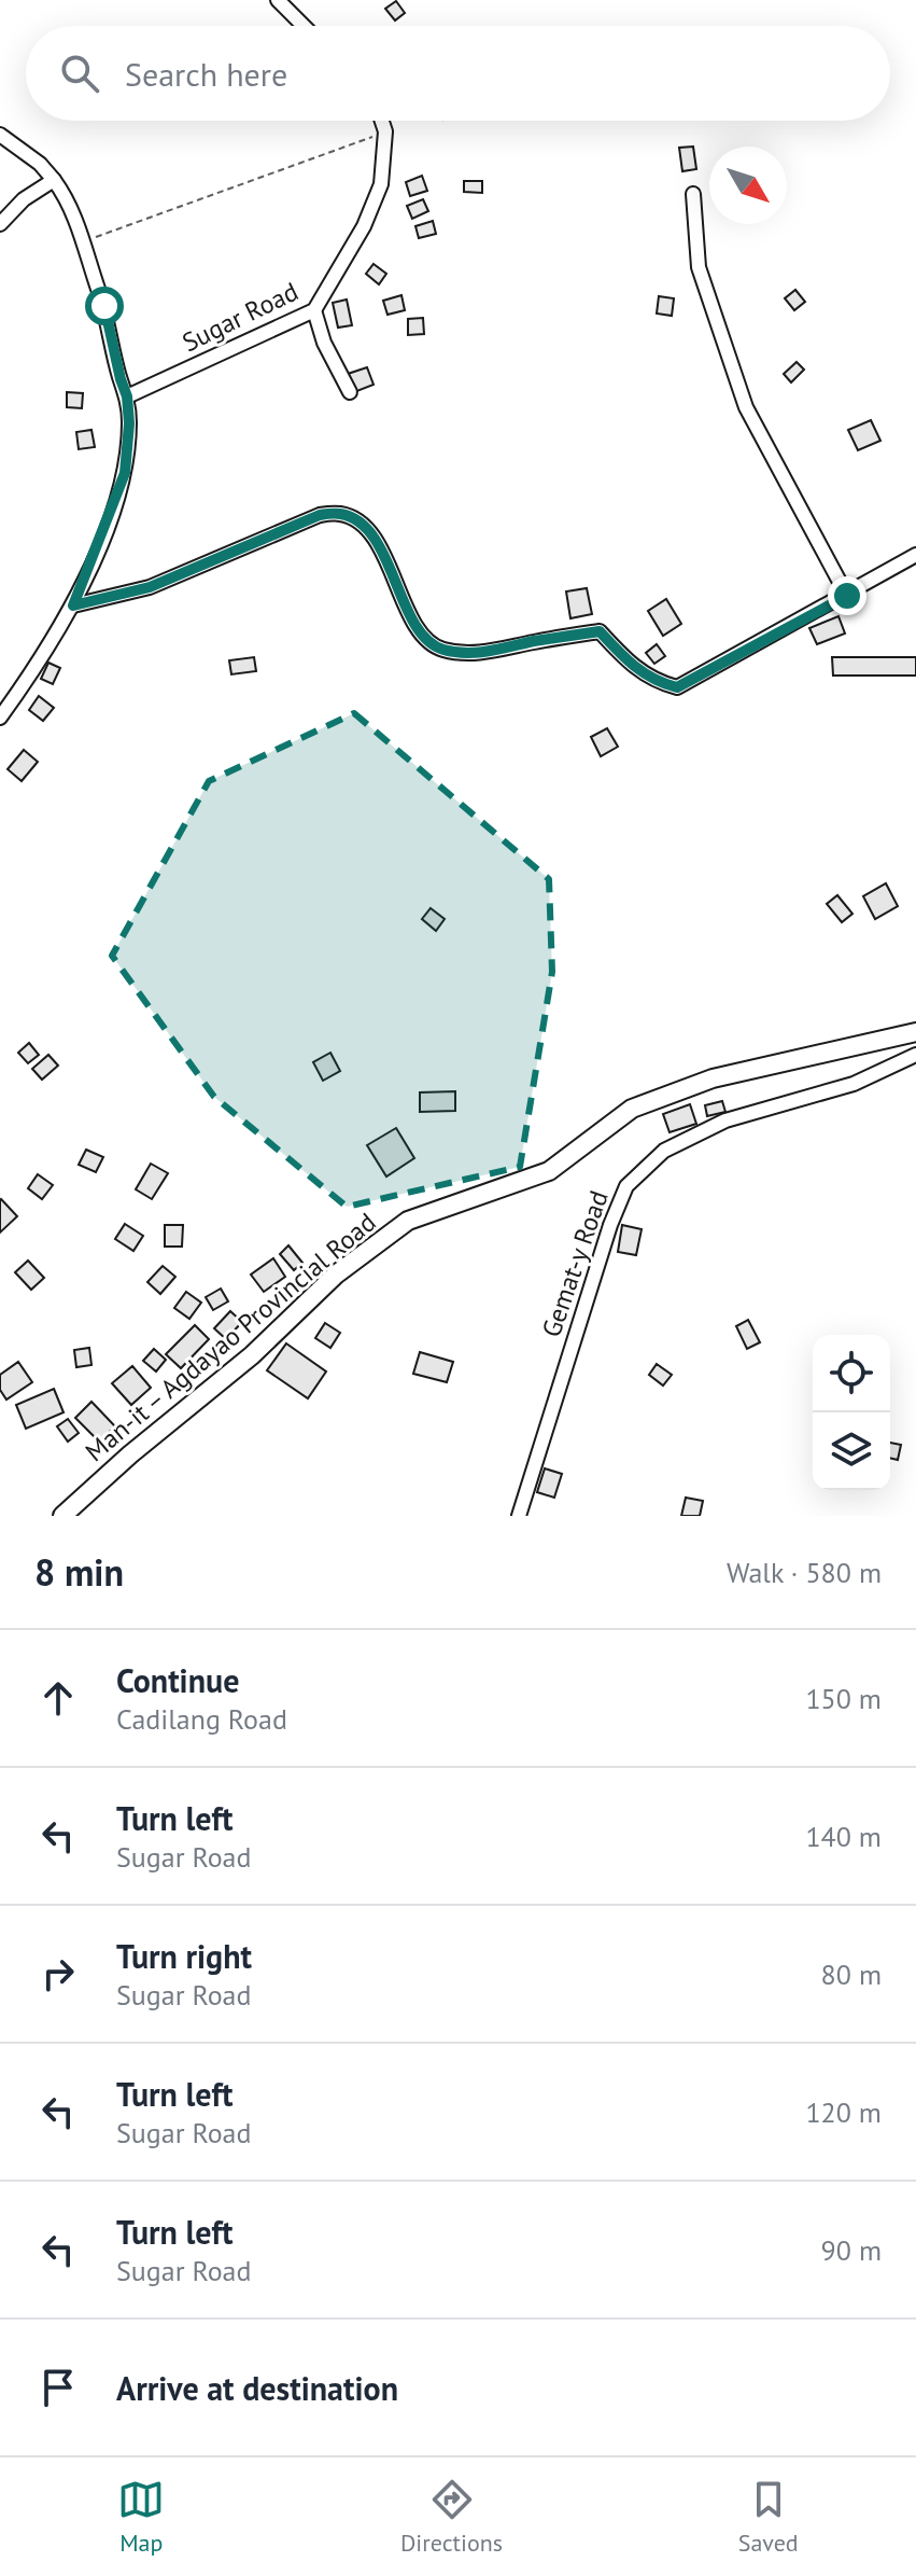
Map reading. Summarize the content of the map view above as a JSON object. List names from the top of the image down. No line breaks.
{"streets":{"street":["Sugar Road","Gemat-y Road","Man-it – Agdayao Provincial Road"]},"north":"bottom right","page":{"search":"Search here","heading":["8 min","Walk · 580 m"],"list":[["Continue","Cadilang Road","150 m"],["Turn left","Sugar Road","140 m"],["Turn right","Sugar Road","80 m"],["Turn left","Sugar Road","120 m"],["Turn left","Sugar Road","90 m"],"Arrive at destination"],"nav":["Map","Directions","Saved"]}}
